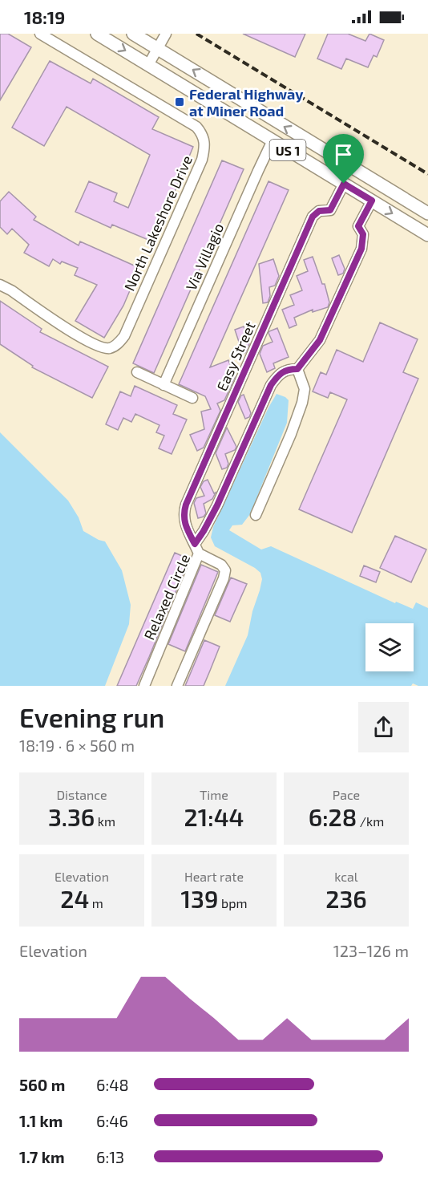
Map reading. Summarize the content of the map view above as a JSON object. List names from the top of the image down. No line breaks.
{"streets":{"main road":["US 1"],"street":["North Lakeshore Drive","Via Villagio","Easy Street","Relaxed Circle"]},"crossings":[["US 1","Via Villagio"],["US 1","Easy Street"],["Easy Street","Relaxed Circle"]],"places":{"transit":["Federal Highway at Miner Road"]},"page":{"status":"18:19","heading":["Evening run","18:19 · 6 × 560 m"],"stats":[["Distance","3.36 km"],["Time","21:44"],["Pace","6:28 /km"],["Elevation","24 m"],["Heart rate","139 bpm"],["kcal","236"]],"chart":["Elevation","123–126 m"],"list":[{"name":"560 m","note":"6:48"},{"name":"1.1 km","note":"6:46"},{"name":"1.7 km","note":"6:13"}]}}
